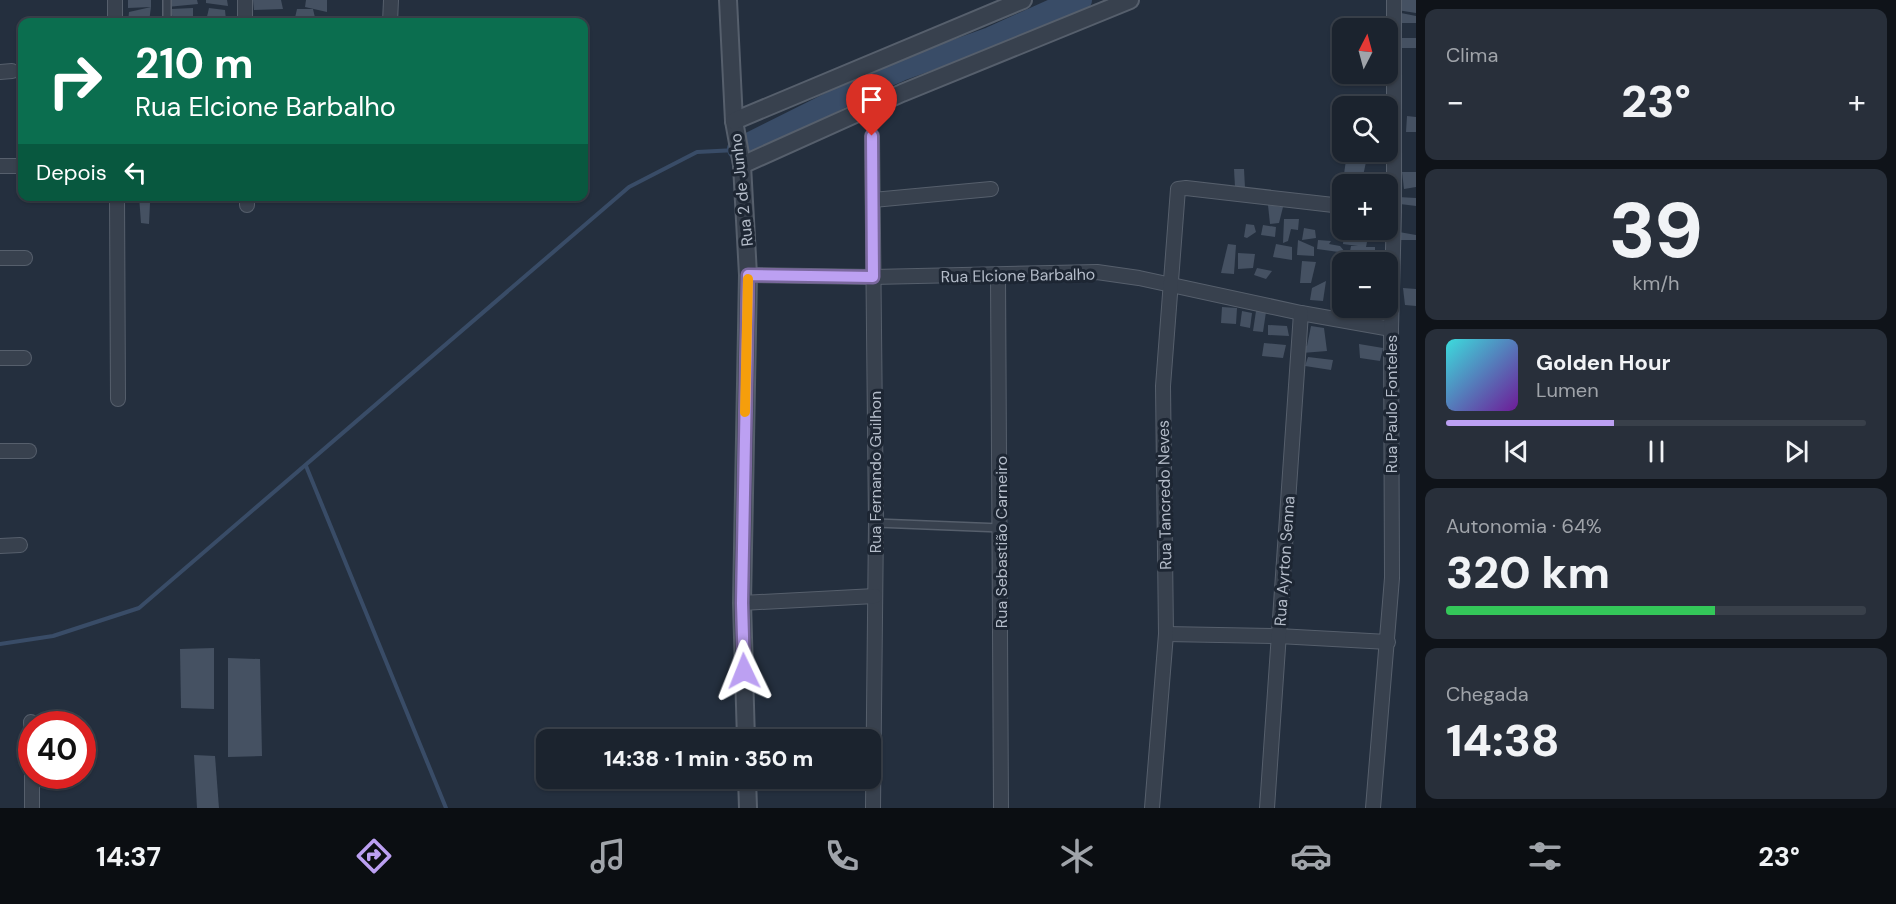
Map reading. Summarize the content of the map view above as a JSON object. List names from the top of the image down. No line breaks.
{"streets":{"street":["Rua 2 de Junho","Rua Elcione Barbalho","Rua Paulo Fonteles","Rua Fernando Guilhon","Rua Tancredo Neves","Rua Sebastião Carneiro","Rua Ayrton Senna"]},"crossings":[["Rua 2 de Junho","Rua Elcione Barbalho"],["Rua Elcione Barbalho","Rua Paulo Fonteles"],["Rua Elcione Barbalho","Rua Fernando Guilhon"],["Rua Elcione Barbalho","Rua Tancredo Neves"],["Rua Elcione Barbalho","Rua Sebastião Carneiro"],["Rua Elcione Barbalho","Rua Ayrton Senna"]],"north":"top","page":{"tile":["Clima",["39","km/h"],["Autonomia · 64%","320 km"],["Chegada","14:38"]],"map_buttons":["+","−"],"turn":["210 m","Rua Elcione Barbalho"],"heat":["−","23°","+"],"then":"Depois","song":["Golden Hour","Lumen"],"limit":"40","trip":"14:38 · 1 min · 350 m","tabs":["14:37","23°"]}}
